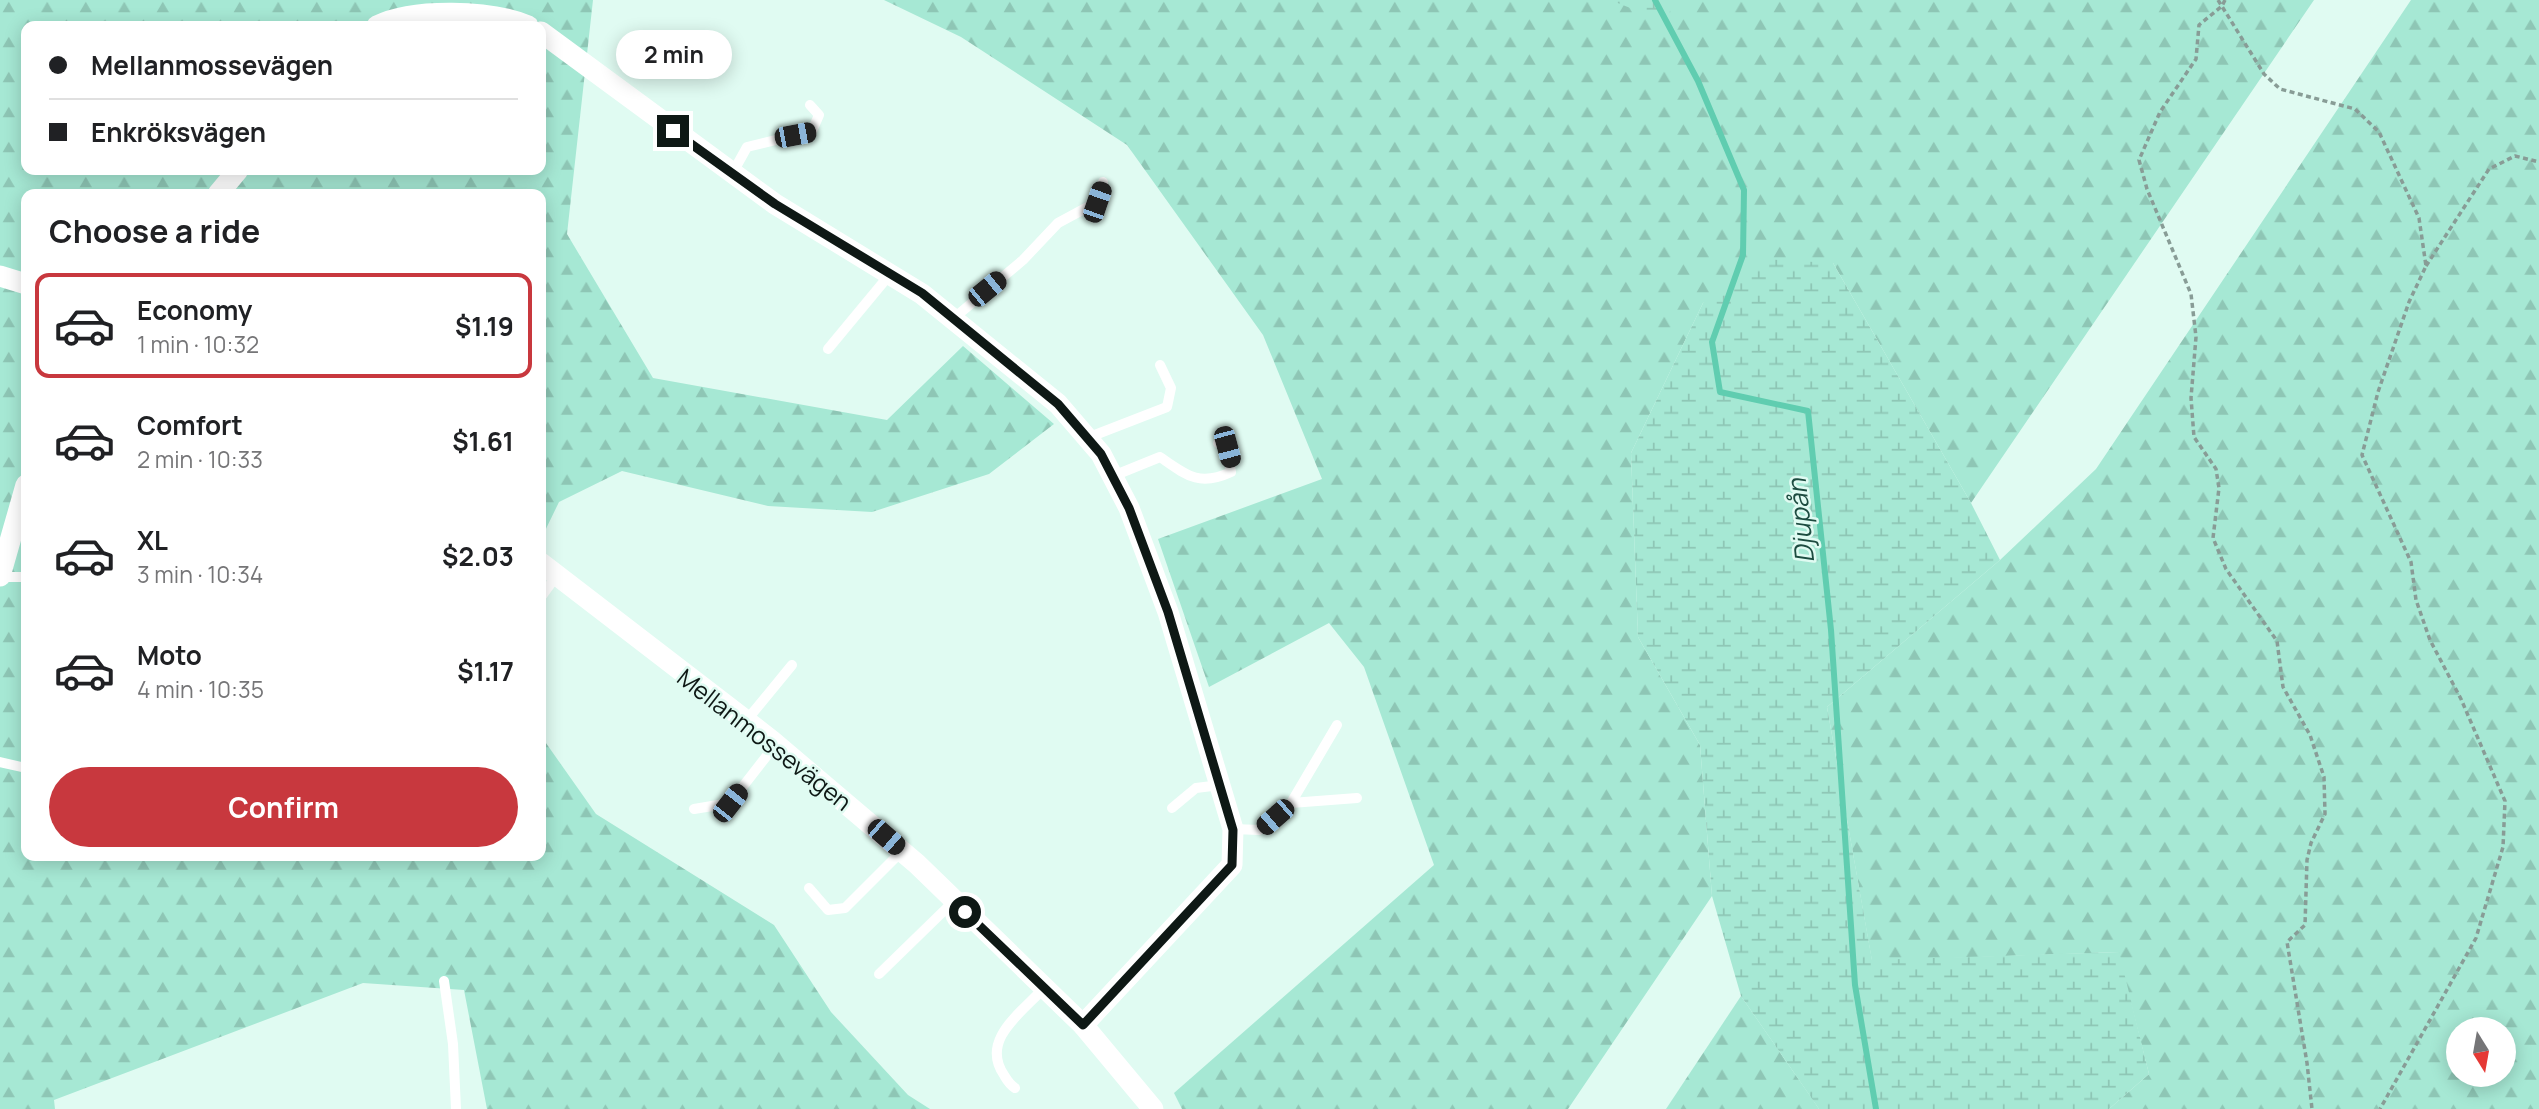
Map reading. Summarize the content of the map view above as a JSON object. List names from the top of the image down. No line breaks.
{"streets":{"street":["Mellanmossevägen"]},"water":["Djupån"],"north":"bottom","page":{"banner":["Mellanmossevägen","Enkröksvägen"],"bubble":"2 min","heading":"Choose a ride","list":[{"name":"Economy","note":"1 min · 10:32","value":"$1.19"},{"name":"Comfort","note":"2 min · 10:33","value":"$1.61"},{"name":"XL","note":"3 min · 10:34","value":"$2.03"},{"name":"Moto","note":"4 min · 10:35","value":"$1.17"}],"buttons":"Confirm"}}
